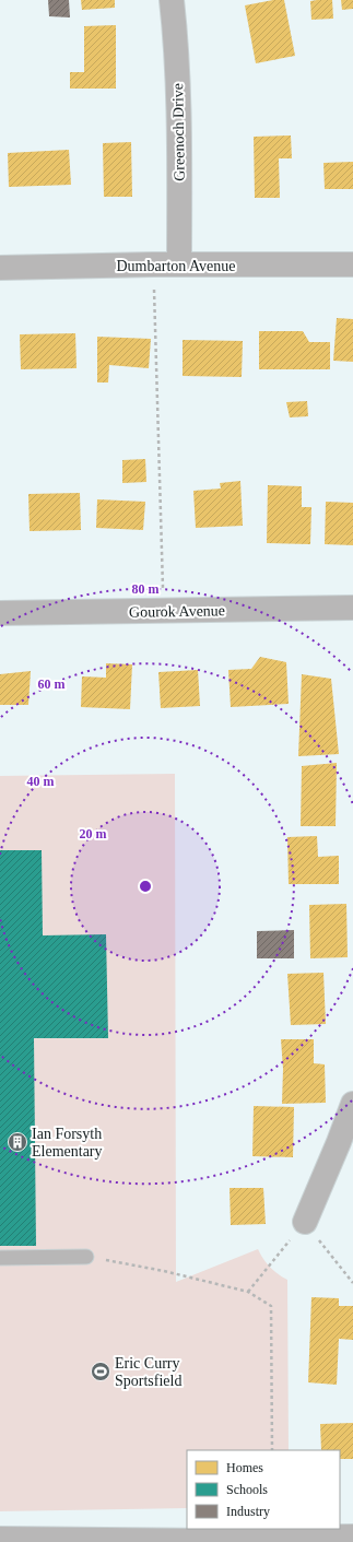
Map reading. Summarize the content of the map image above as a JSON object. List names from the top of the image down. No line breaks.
{"streets":{"street":["Greenoch Drive","Dumbarton Avenue","Gourok Avenue"]},"crossings":[["Greenoch Drive","Dumbarton Avenue"]],"places":{"building":["Ian Forsyth Elementary"],"sports":["Eric Curry Sportsfield"]},"legend":["Homes","Schools","Industry"],"rings":["80 m","60 m","40 m","20 m"]}
